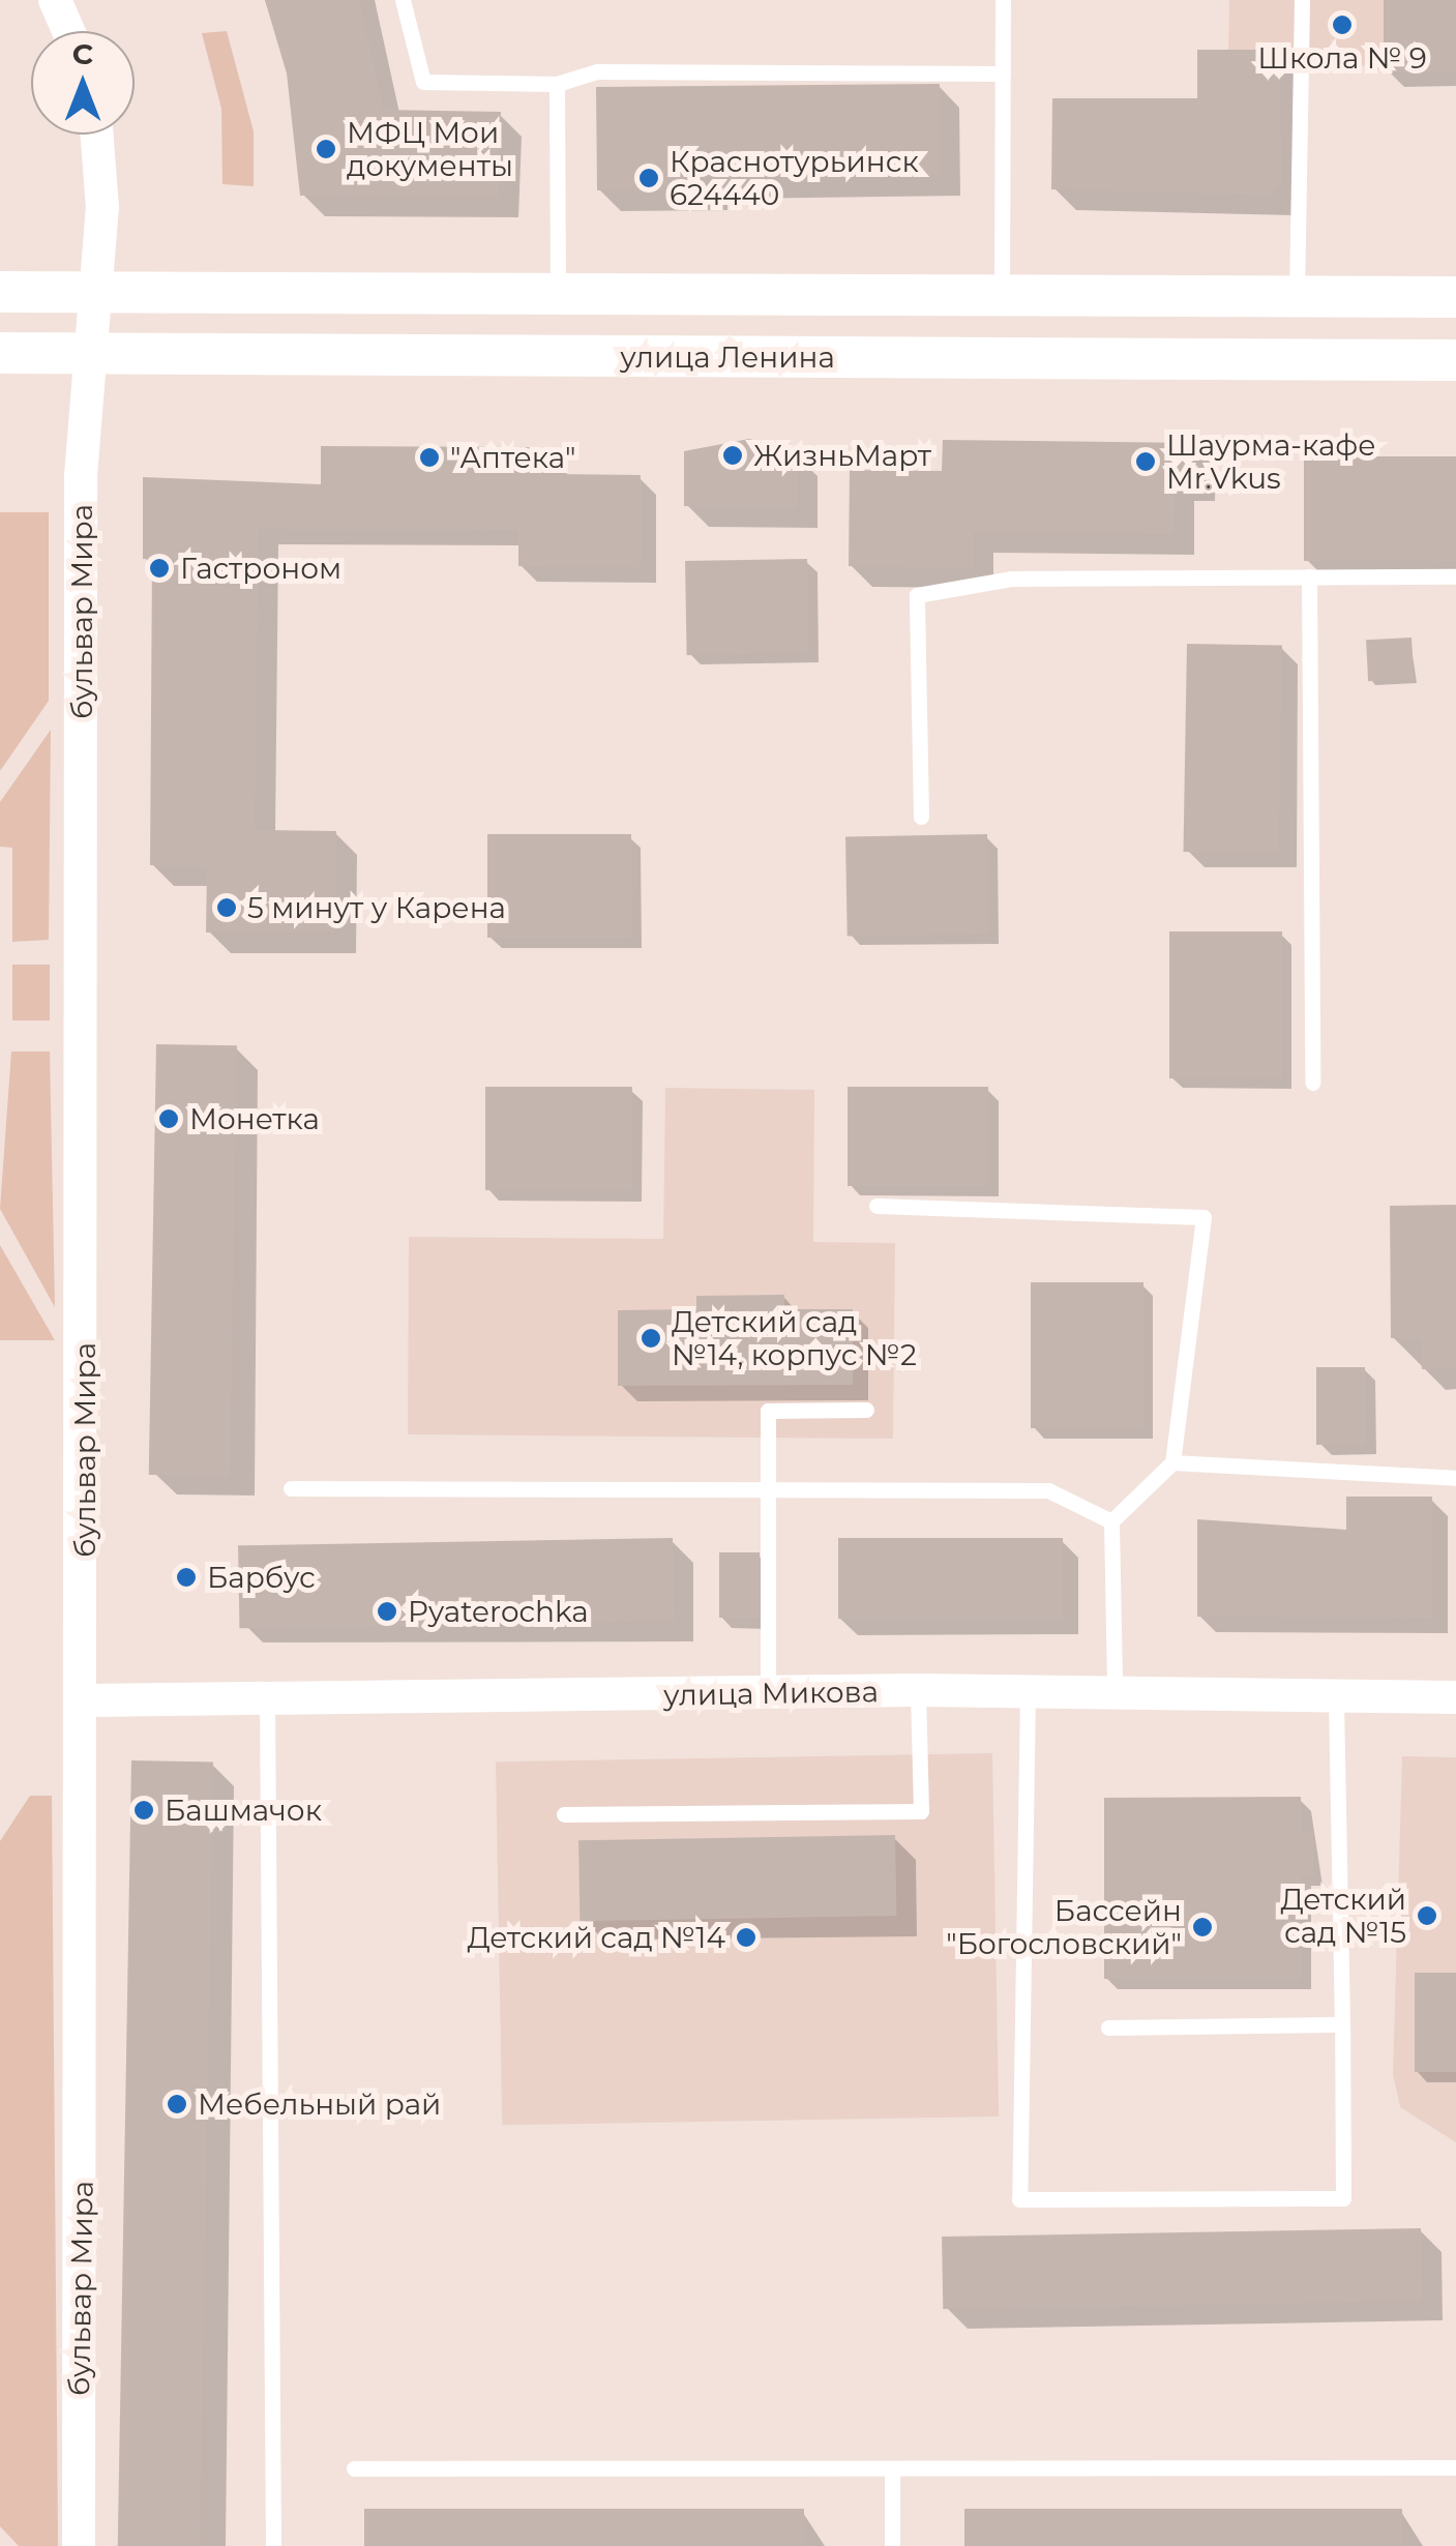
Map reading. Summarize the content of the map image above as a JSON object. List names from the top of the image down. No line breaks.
{"streets":{"street":["улица Ленина","бульвар Мира","улица Микова"]},"crossings":[["улица Ленина","бульвар Мира"],["бульвар Мира","улица Микова"]],"places":["Школа № 9","МФЦ Мои документы","Краснотурьинск 624440","ЖизньМарт","\"Аптека\"","Шаурма-кафе Mr.Vkus","Гастроном","5 минут у Карена","Монетка","Детский сад №14, корпус №2","Барбус","Pyaterochka","Башмачок","Детский сад №15","Бассейн \"Богословский\"","Детский сад №14","Мебельный рай"],"north":"top"}
